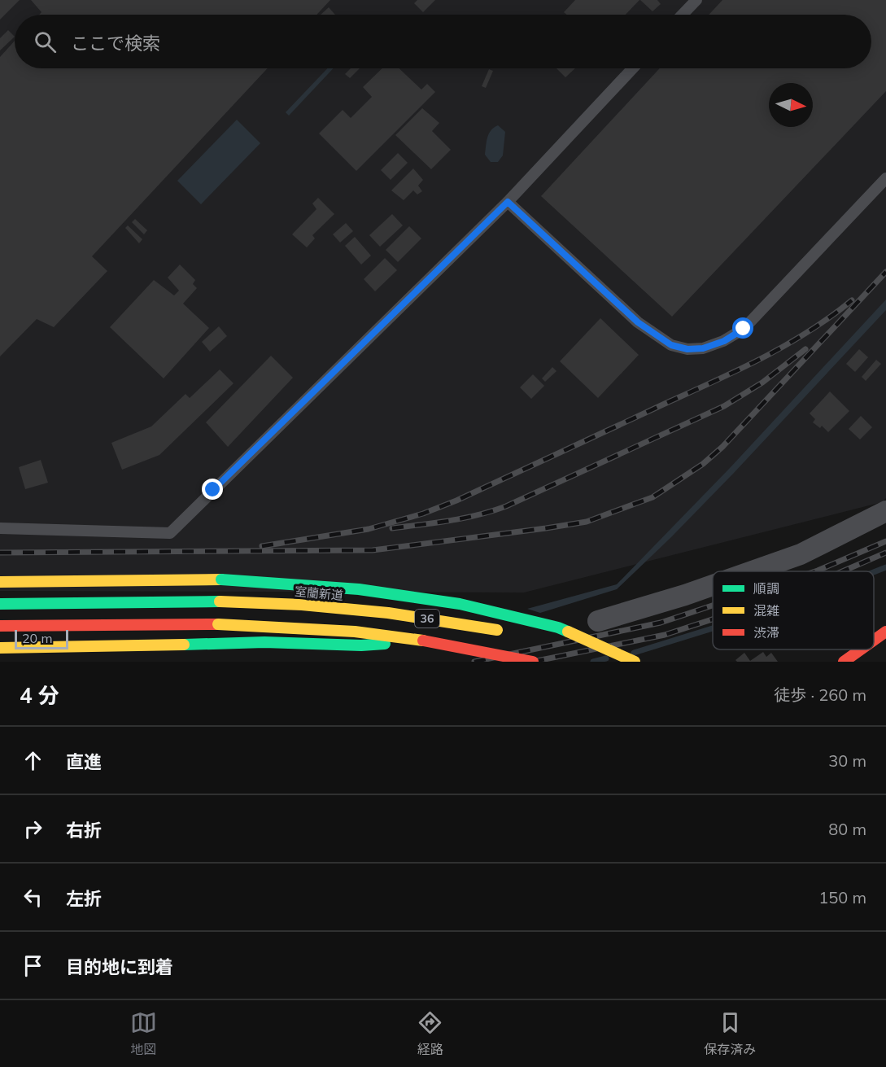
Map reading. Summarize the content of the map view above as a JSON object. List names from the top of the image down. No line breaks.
{"streets":{"main road":["室蘭新道","36"]},"legend":["順調","混雑","渋滞"],"scale_bar":"20 m","north":"right","page":{"search":"ここで検索","scale":"20 m","heading":["4 分","徒歩 · 260 m"],"list":[["直進","30 m"],["右折","80 m"],["左折","150 m"],"目的地に到着"],"nav":["地図","経路","保存済み"]}}
